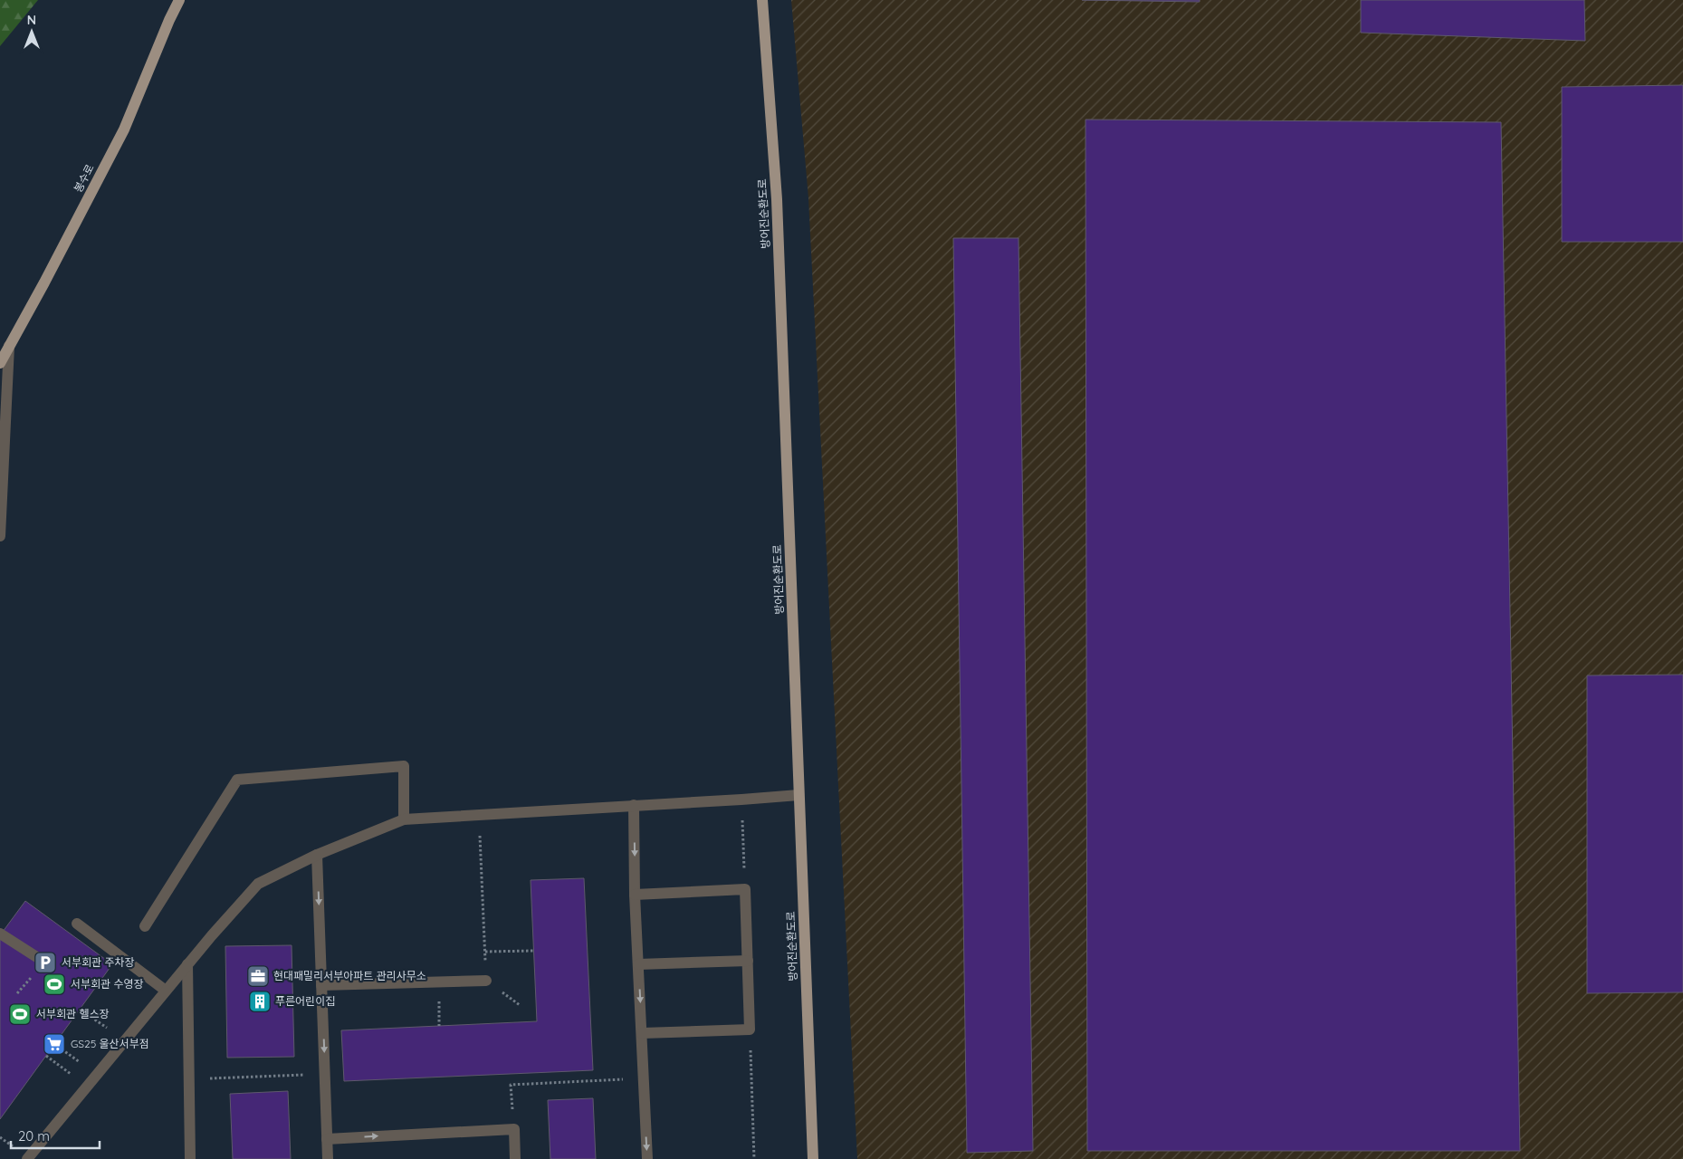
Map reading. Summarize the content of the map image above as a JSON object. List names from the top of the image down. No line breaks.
{"streets":{"main road":["봉수로","방어진순환도로"]},"places":{"parking":["서부회관 주차장"],"office":["현대패밀리서부아파트 관리사무소"],"sports":["서부회관 수영장","서부회관 헬스장"],"building":["푸른어린이집"],"supermarket":["GS25 울산서부점"]},"scale_bar":"20 m","north":"top"}
